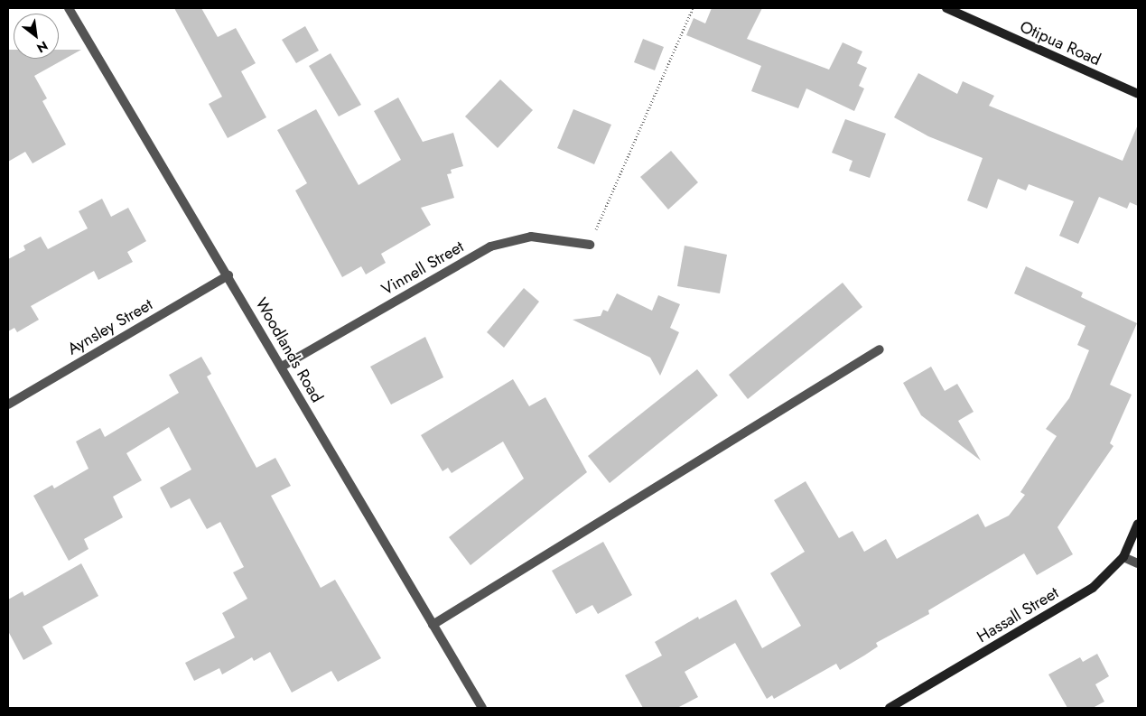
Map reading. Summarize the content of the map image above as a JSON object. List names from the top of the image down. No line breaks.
{"streets":{"street":["Otipua Road","Vinnell Street","Aynsley Street","Woodlands Road","Hassall Street"]},"crossings":[["Vinnell Street","Woodlands Road"],["Aynsley Street","Woodlands Road"]],"north":"bottom right"}
